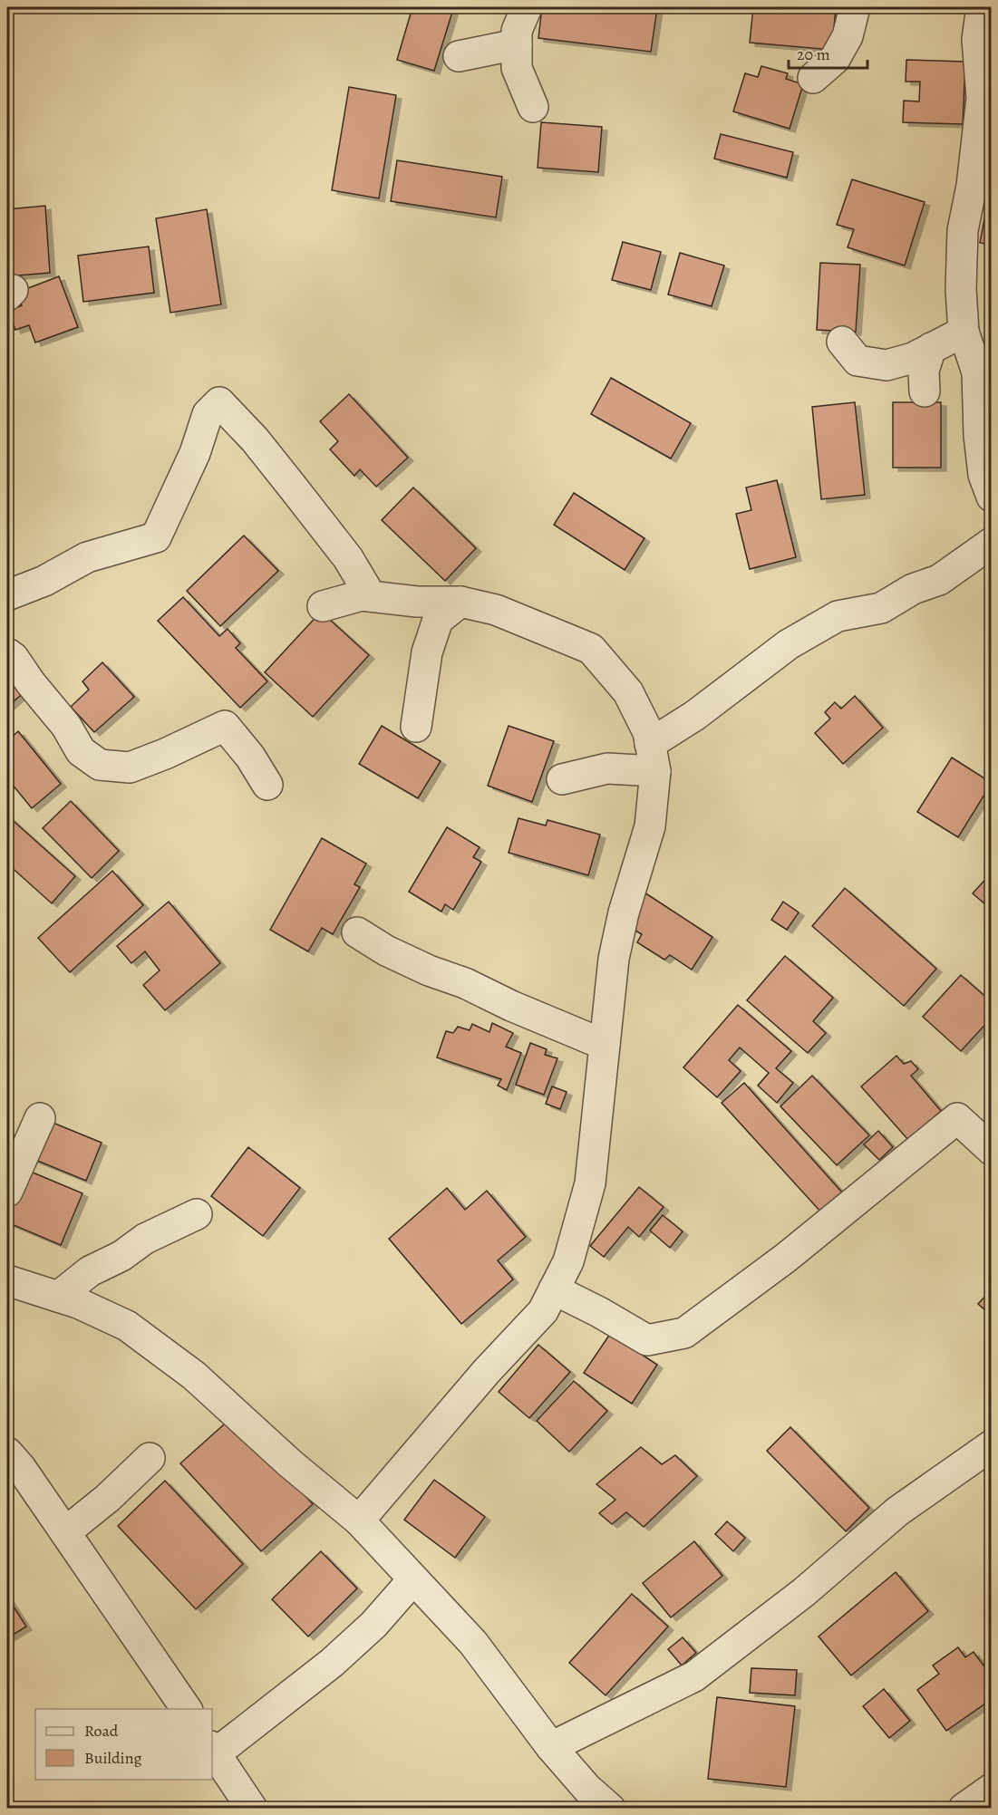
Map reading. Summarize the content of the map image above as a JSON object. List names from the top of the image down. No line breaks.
{"legend":["Road","Building"],"scale_bar":"20 m"}
